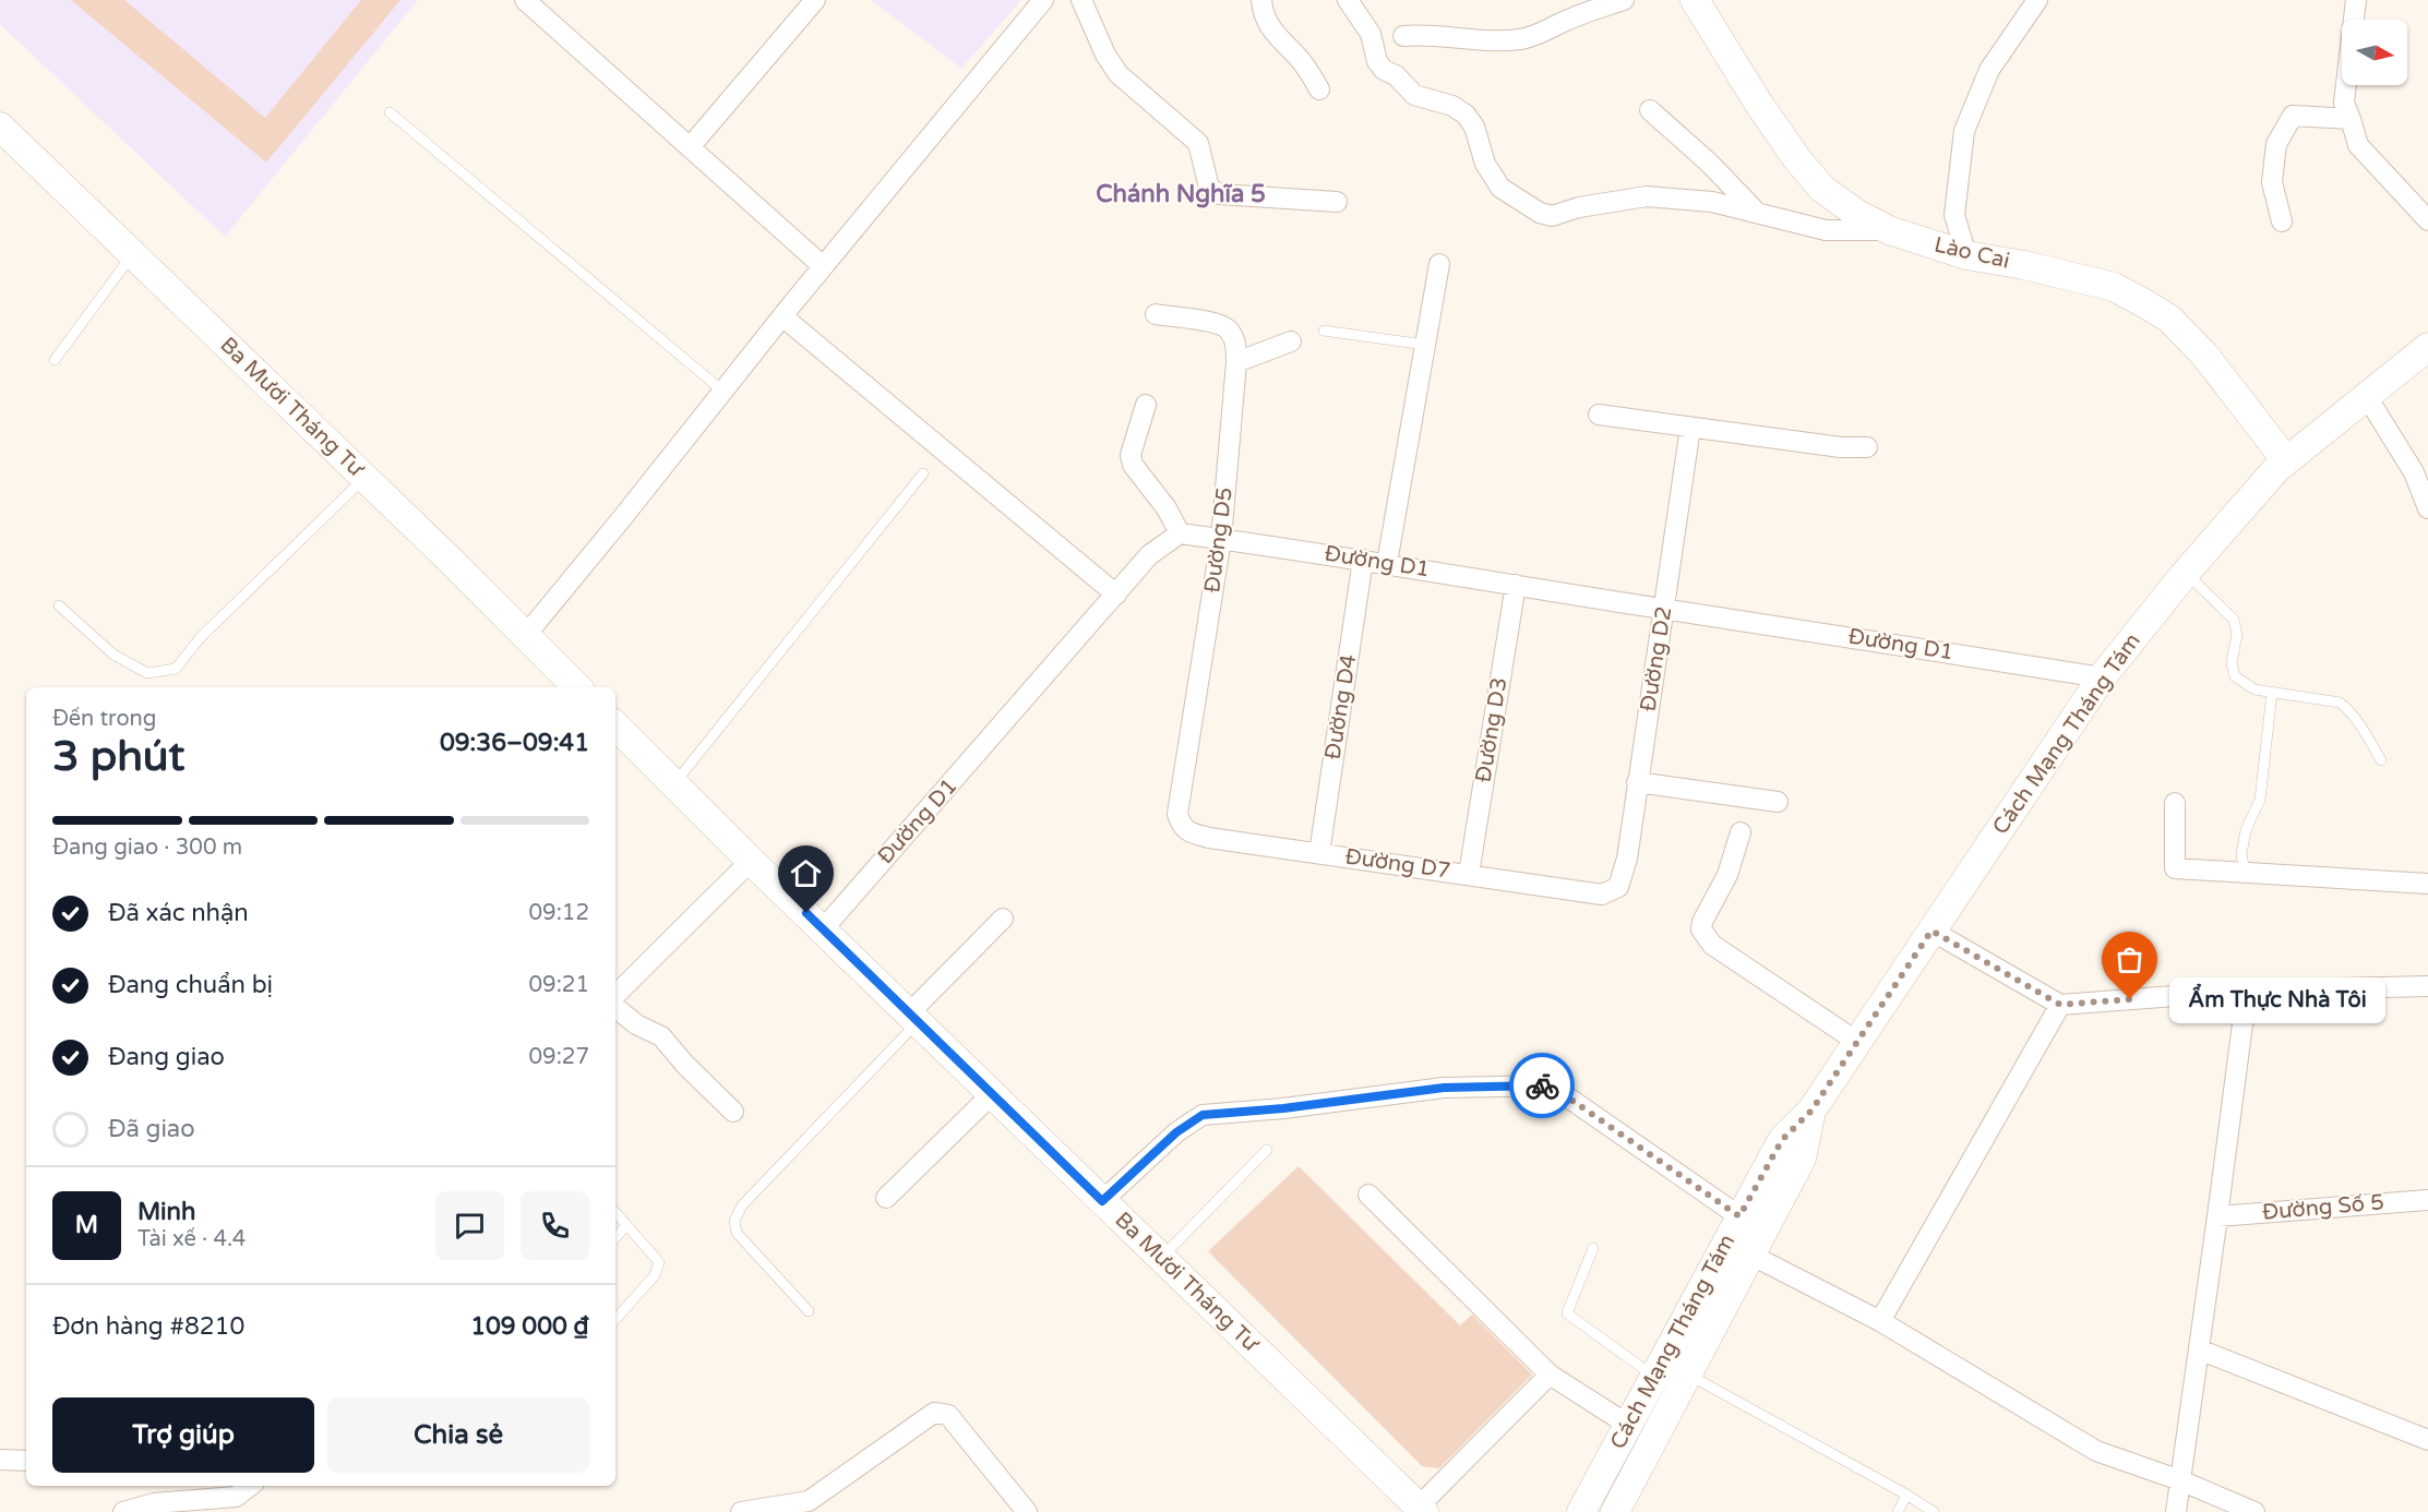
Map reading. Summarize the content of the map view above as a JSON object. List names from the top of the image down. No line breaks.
{"streets":{"street":["Lào Cai","Ba Mươi Tháng Tư","Đường D5","Đường D1","Đường D2","Đường D4","Đường D3","Cách Mạng Tháng Tám","Đường D7","Đường Số 5"]},"crossings":[["Lào Cai","Cách Mạng Tháng Tám"],["Ba Mươi Tháng Tư","Đường D1"],["Đường D5","Đường D1"],["Đường D5","Đường D7"],["Đường D1","Đường D2"],["Đường D1","Đường D4"],["Đường D1","Đường D3"],["Đường D1","Cách Mạng Tháng Tám"],["Đường D2","Đường D7"],["Đường D4","Đường D7"],["Đường D3","Đường D7"]],"districts":["Chánh Nghĩa 5"],"places":["Ẩm Thực Nhà Tôi"],"north":"right","page":{"heading":["3 phút","Đến trong","09:36–09:41"],"panel":["Minh","Tài xế · 4.4","Đơn hàng #8210","109 000 ₫"],"bar":"Đang giao · 300 m","list":[["Đã xác nhận","09:12"],["Đang chuẩn bị","09:21"],["Đang giao","09:27"],"Đã giao"],"bubble":"Ẩm Thực Nhà Tôi","round":"M","buttons":["Trợ giúp","Chia sẻ"]}}
